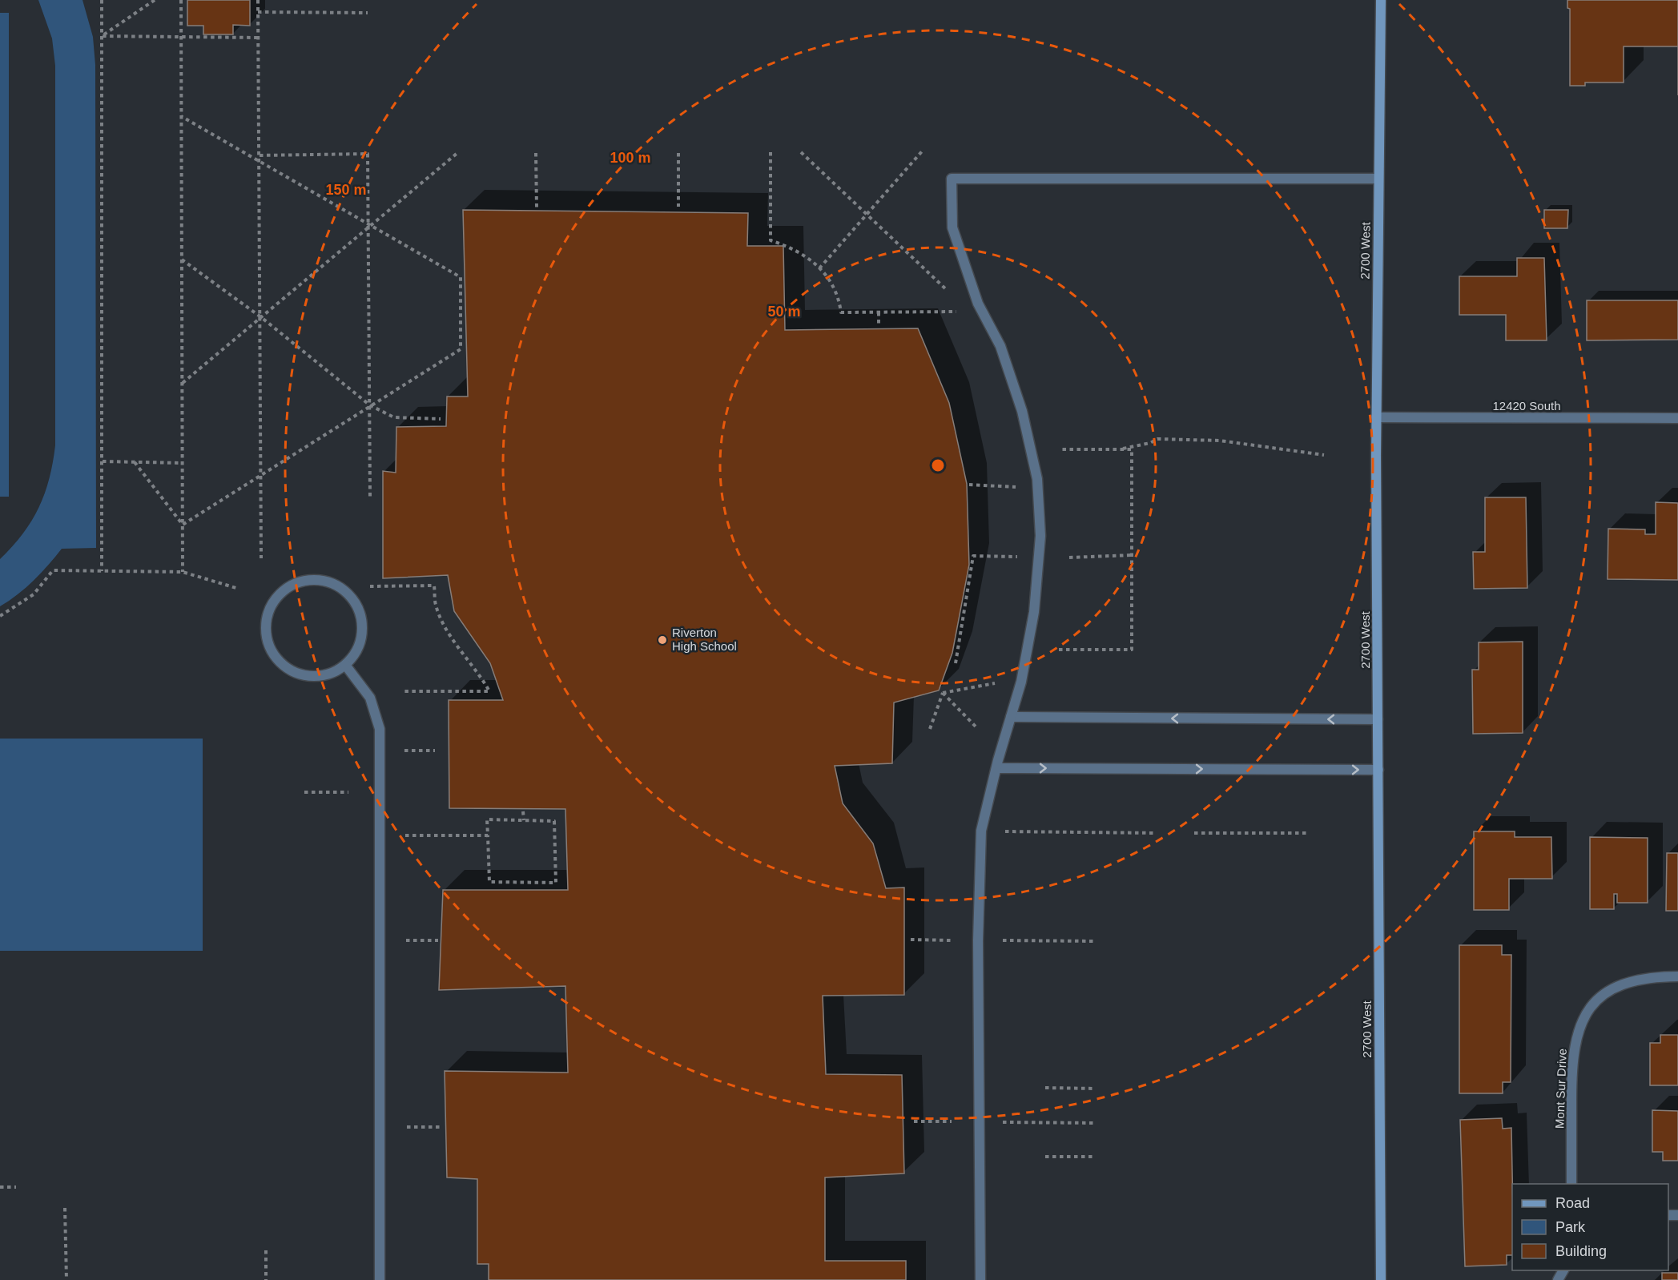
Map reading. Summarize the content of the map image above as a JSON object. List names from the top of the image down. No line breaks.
{"streets":{"main road":["2700 West"],"street":["12420 South","Mont Sur Drive"]},"crossings":[["2700 West","12420 South"]],"places":["Riverton High School"],"legend":["Road","Park","Building"],"rings":["100 m","150 m","50 m"]}
